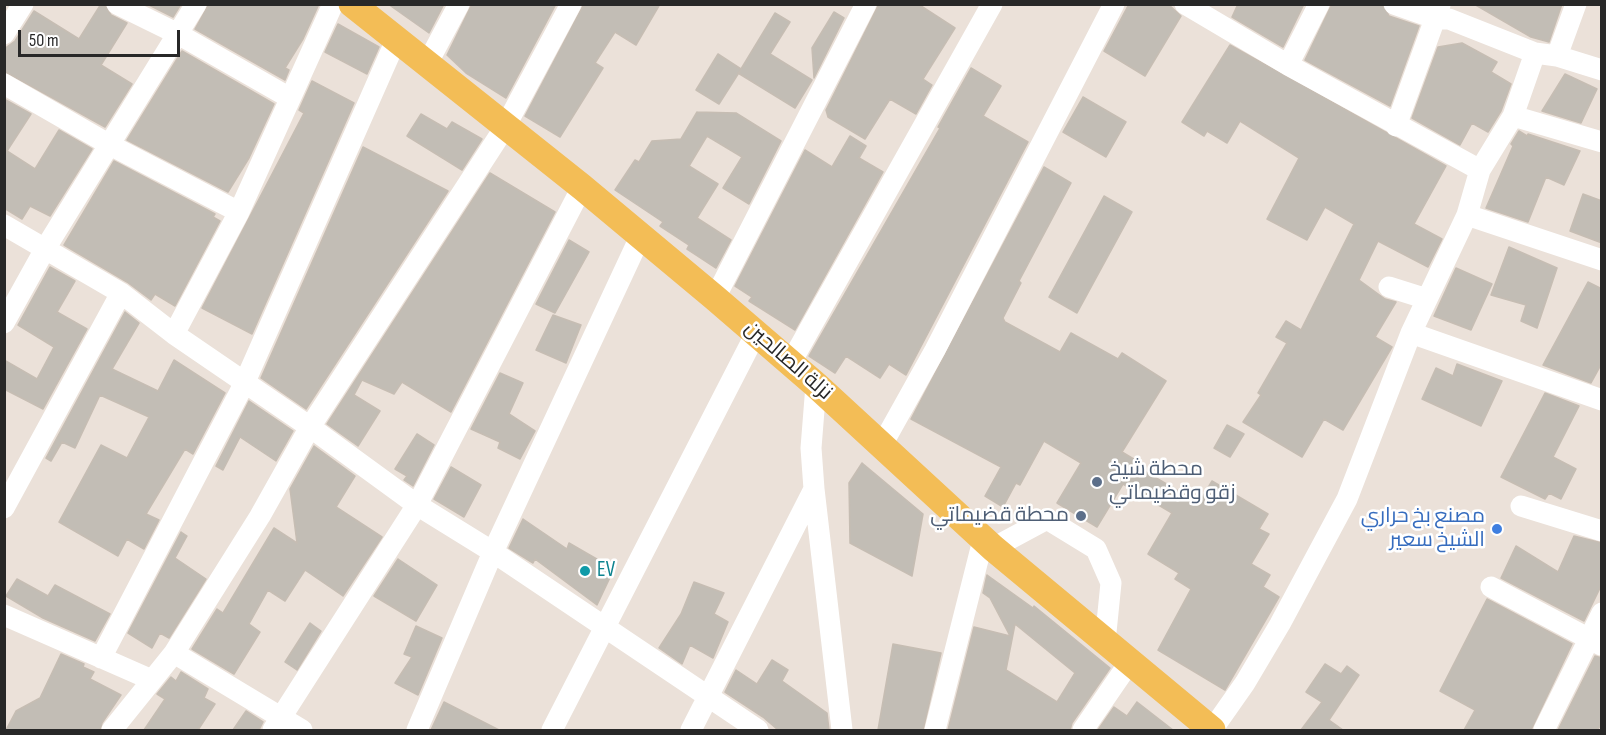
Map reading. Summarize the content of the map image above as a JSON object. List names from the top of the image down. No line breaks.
{"streets":{"main road":["نزلة الصالحين"]},"places":["محطة شيخ زقو وقضيماتي","محطة قضيماتي","مصنع بخ حراري الشيخ سعير","EV"],"scale_bar":"50 m"}
